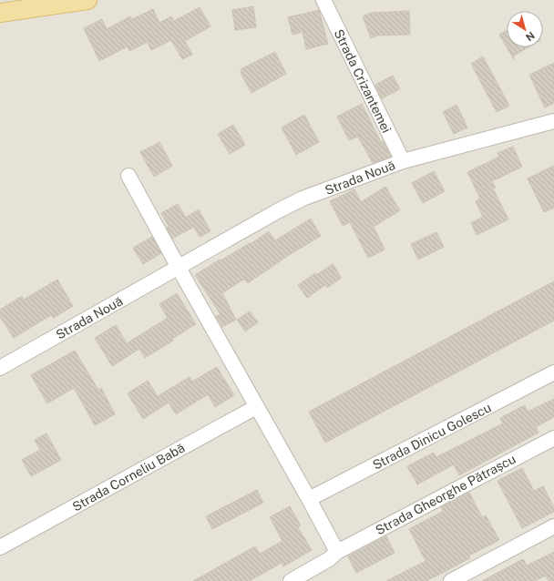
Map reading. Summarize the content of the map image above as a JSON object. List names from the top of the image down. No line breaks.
{"streets":{"street":["Strada Crizantemei","Strada Nouă","Strada Dinicu Golescu","Strada Corneliu Babă","Strada Gheorghe Pătrașcu"]},"crossings":[["Strada Crizantemei","Strada Nouă"]],"north":"bottom right"}
